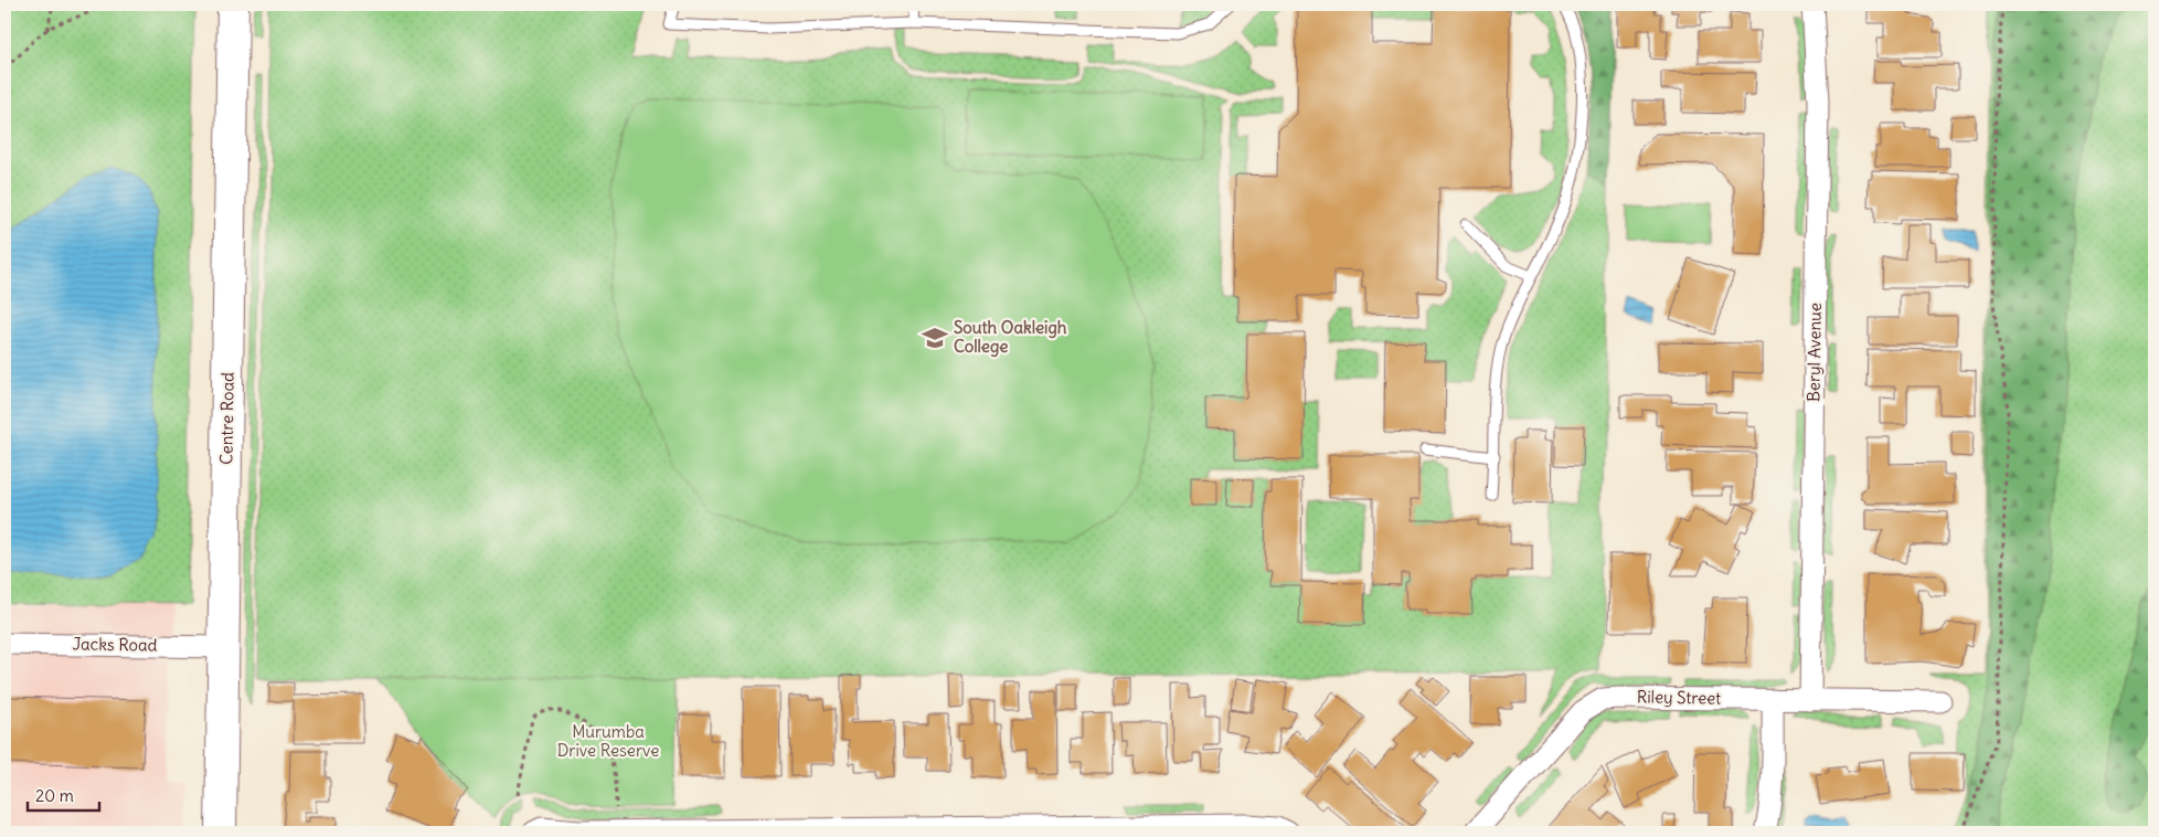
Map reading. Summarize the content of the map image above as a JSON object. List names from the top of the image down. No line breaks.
{"streets":{"main road":["Centre Road"],"street":["Beryl Avenue","Jacks Road","Riley Street"]},"crossings":[["Beryl Avenue","Riley Street"],["Centre Road","Jacks Road"]],"parks":["Murumba Drive Reserve"],"places":{"school or university":["South Oakleigh College"]},"scale_bar":"20 m"}
